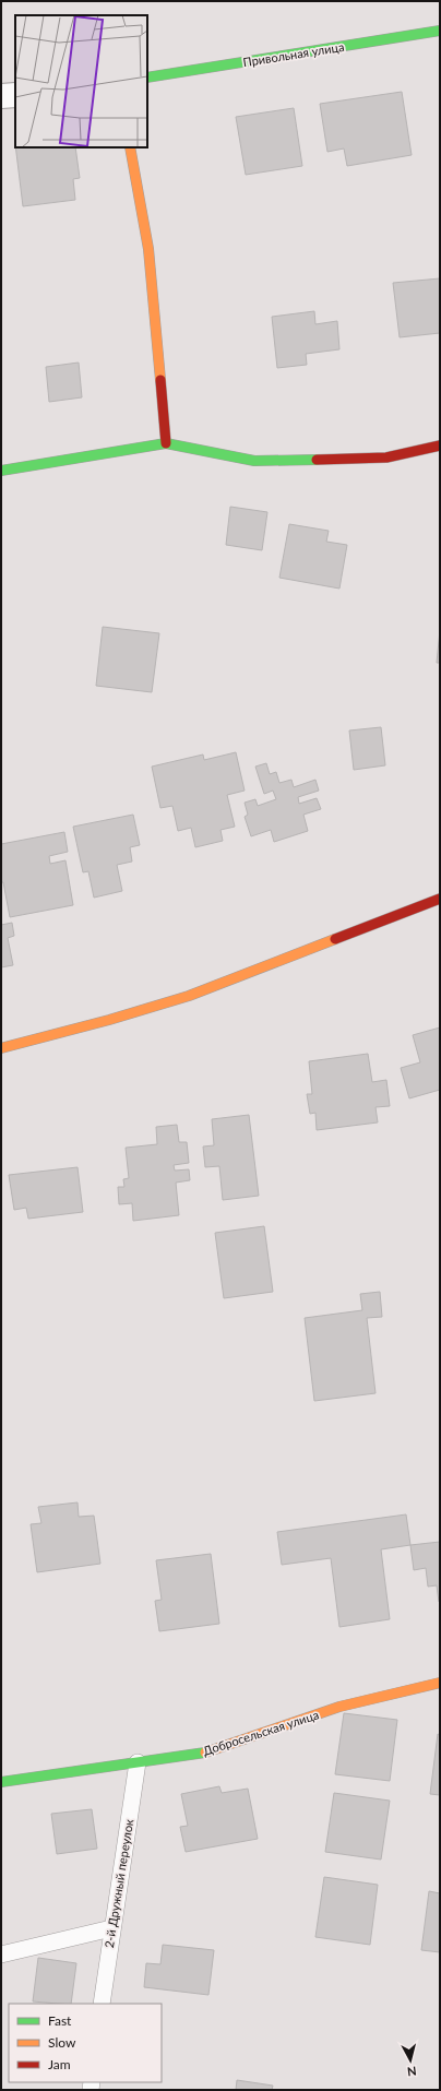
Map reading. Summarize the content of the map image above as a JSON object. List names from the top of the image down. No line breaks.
{"streets":{"street":["Привольная улица","Добросельская улица"],"lane":["2-й Дружный переулок"]},"crossings":[["Добросельская улица","2-й Дружный переулок"]],"legend":["Fast","Slow","Jam"],"north":"bottom"}
